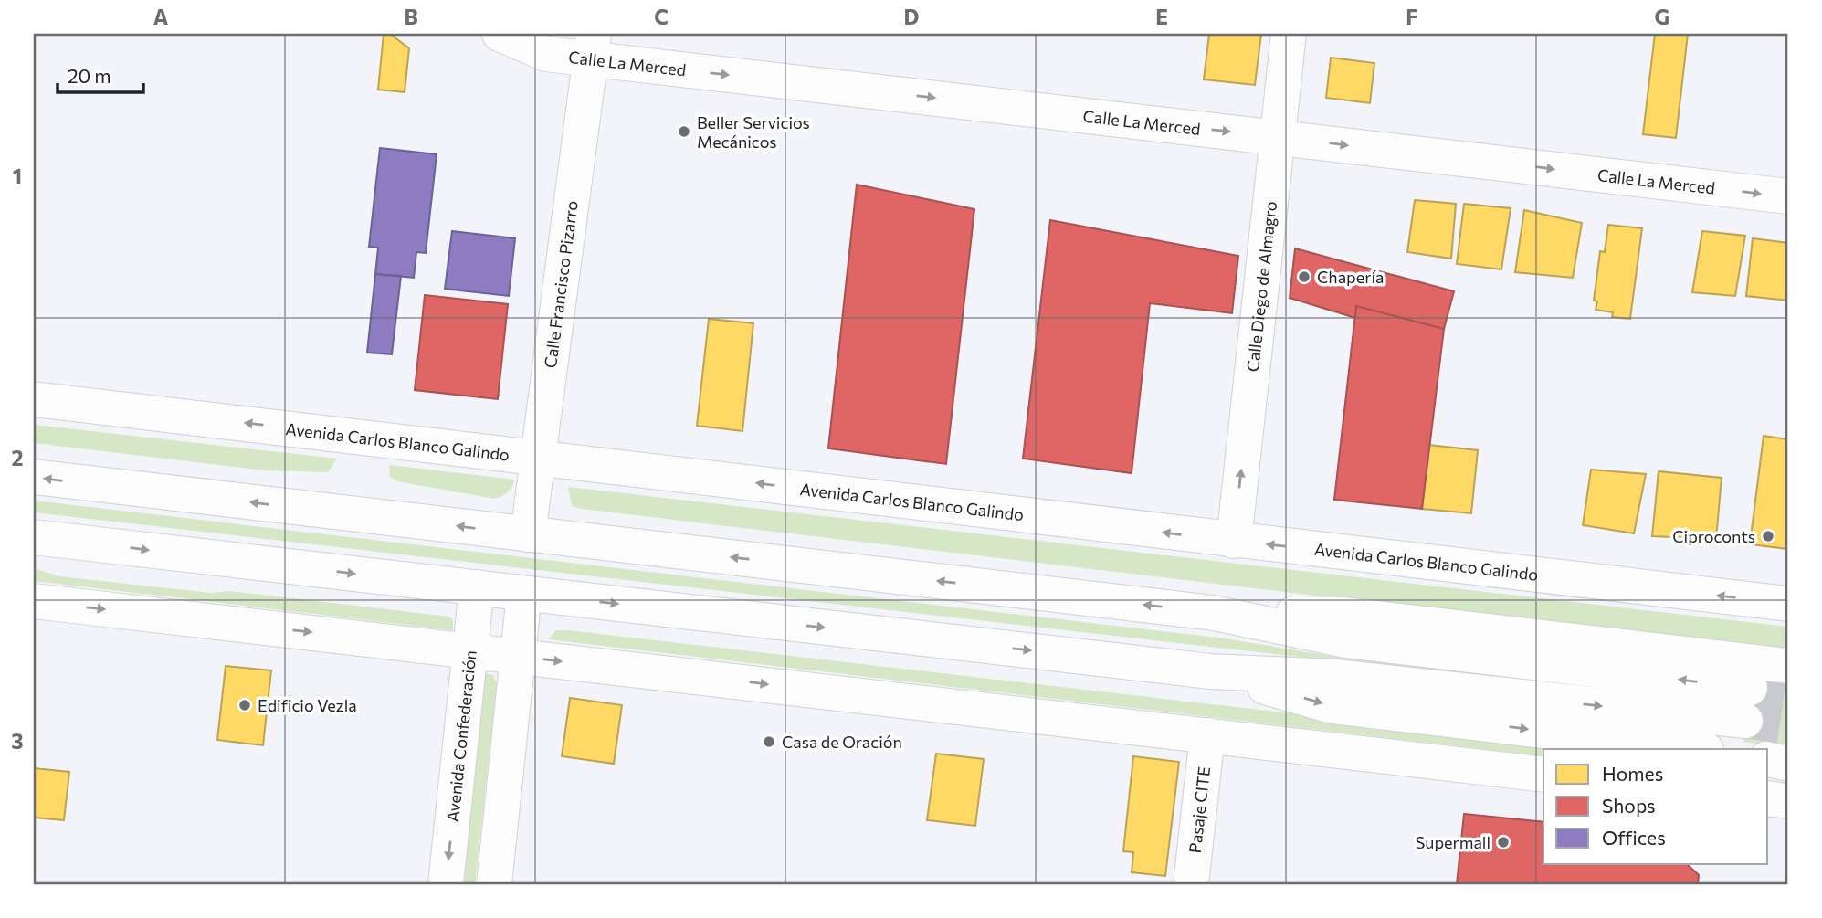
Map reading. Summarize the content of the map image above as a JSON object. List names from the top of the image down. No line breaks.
{"streets":{"street":["Calle La Merced","Calle Francisco Pizarro","Calle Diego de Almagro","Avenida Carlos Blanco Galindo","Avenida Confederación","Pasaje CITE"]},"crossings":[["Calle La Merced","Calle Francisco Pizarro"],["Calle La Merced","Calle Diego de Almagro"],["Calle Francisco Pizarro","Avenida Carlos Blanco Galindo"],["Calle Diego de Almagro","Avenida Carlos Blanco Galindo"]],"one_way":["Calle La Merced","Calle Diego de Almagro"],"places":["Beller Servicios Mecánicos","Chapería","Ciproconts","Edificio Vezla","Casa de Oración","Supermall"],"legend":["Homes","Shops","Offices"],"scale_bar":"20 m","grid":{"columns":["A","B","C","D","E","F","G"],"rows":["1","2","3"]}}
